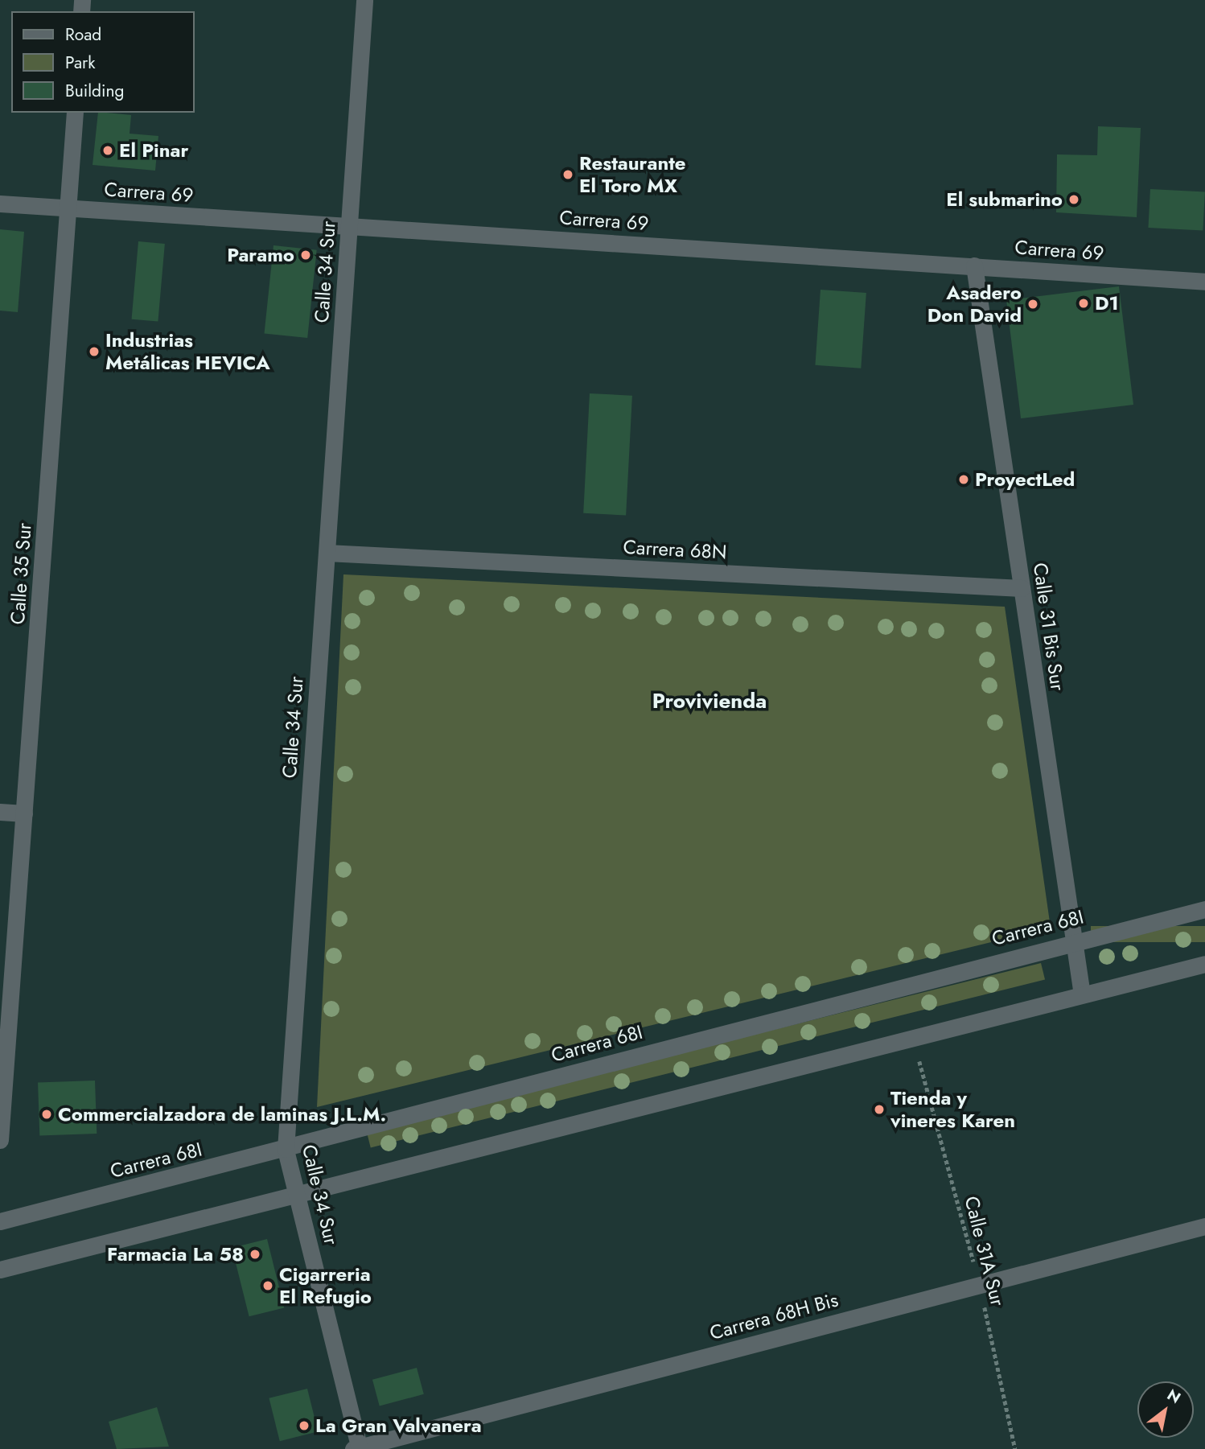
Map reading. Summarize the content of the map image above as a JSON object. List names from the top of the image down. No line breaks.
{"streets":{"street":["Carrera 69","Calle 34 Sur","Carrera 68N","Calle 35 Sur","Calle 31 Bis Sur","Carrera 68I","Carrera 68H Bis"],"path":["Calle 31A Sur"]},"crossings":[["Carrera 69","Calle 34 Sur"],["Carrera 69","Calle 35 Sur"],["Carrera 69","Calle 31 Bis Sur"],["Calle 34 Sur","Carrera 68N"],["Calle 34 Sur","Carrera 68I"],["Calle 34 Sur","Carrera 68H Bis"],["Carrera 68N","Calle 31 Bis Sur"],["Calle 31 Bis Sur","Carrera 68I"],["Calle 31A Sur","Carrera 68H Bis"]],"districts":["Provivienda"],"places":["El Pinar","Restaurante El Toro MX","El submarino","Paramo","D1","Asadero Don David","Industrias Metálicas HEVICA","ProyectLed","Tienda y vineres Karen","Commercialzadora de laminas J.L.M.","Farmacia La 58","Cigarreria El Refugio","La Gran Valvanera"],"legend":["Road","Park","Building"],"north":"top right"}
